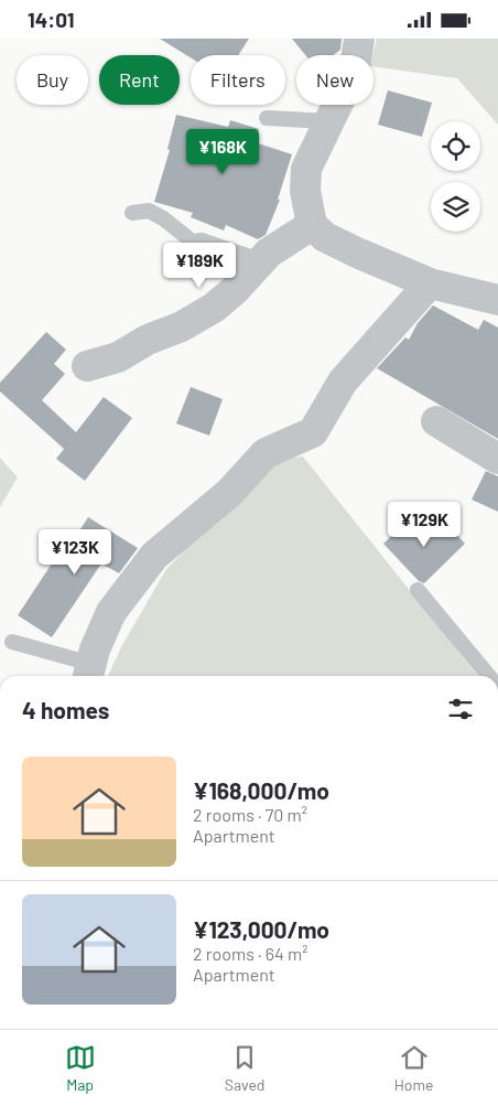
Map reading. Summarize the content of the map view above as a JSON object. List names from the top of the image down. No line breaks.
{"page":{"status":"14:01","chip":["Buy","Rent","Filters","New"],"price":["¥168K","¥189K","¥129K","¥123K"],"heading":"4 homes","list":[{"name":"¥168,000/mo","note":"2 rooms · 70 m² · Apartment"},{"name":"¥123,000/mo","note":"2 rooms · 64 m² · Apartment"}],"tabs":["Map","Saved","Home"]}}
